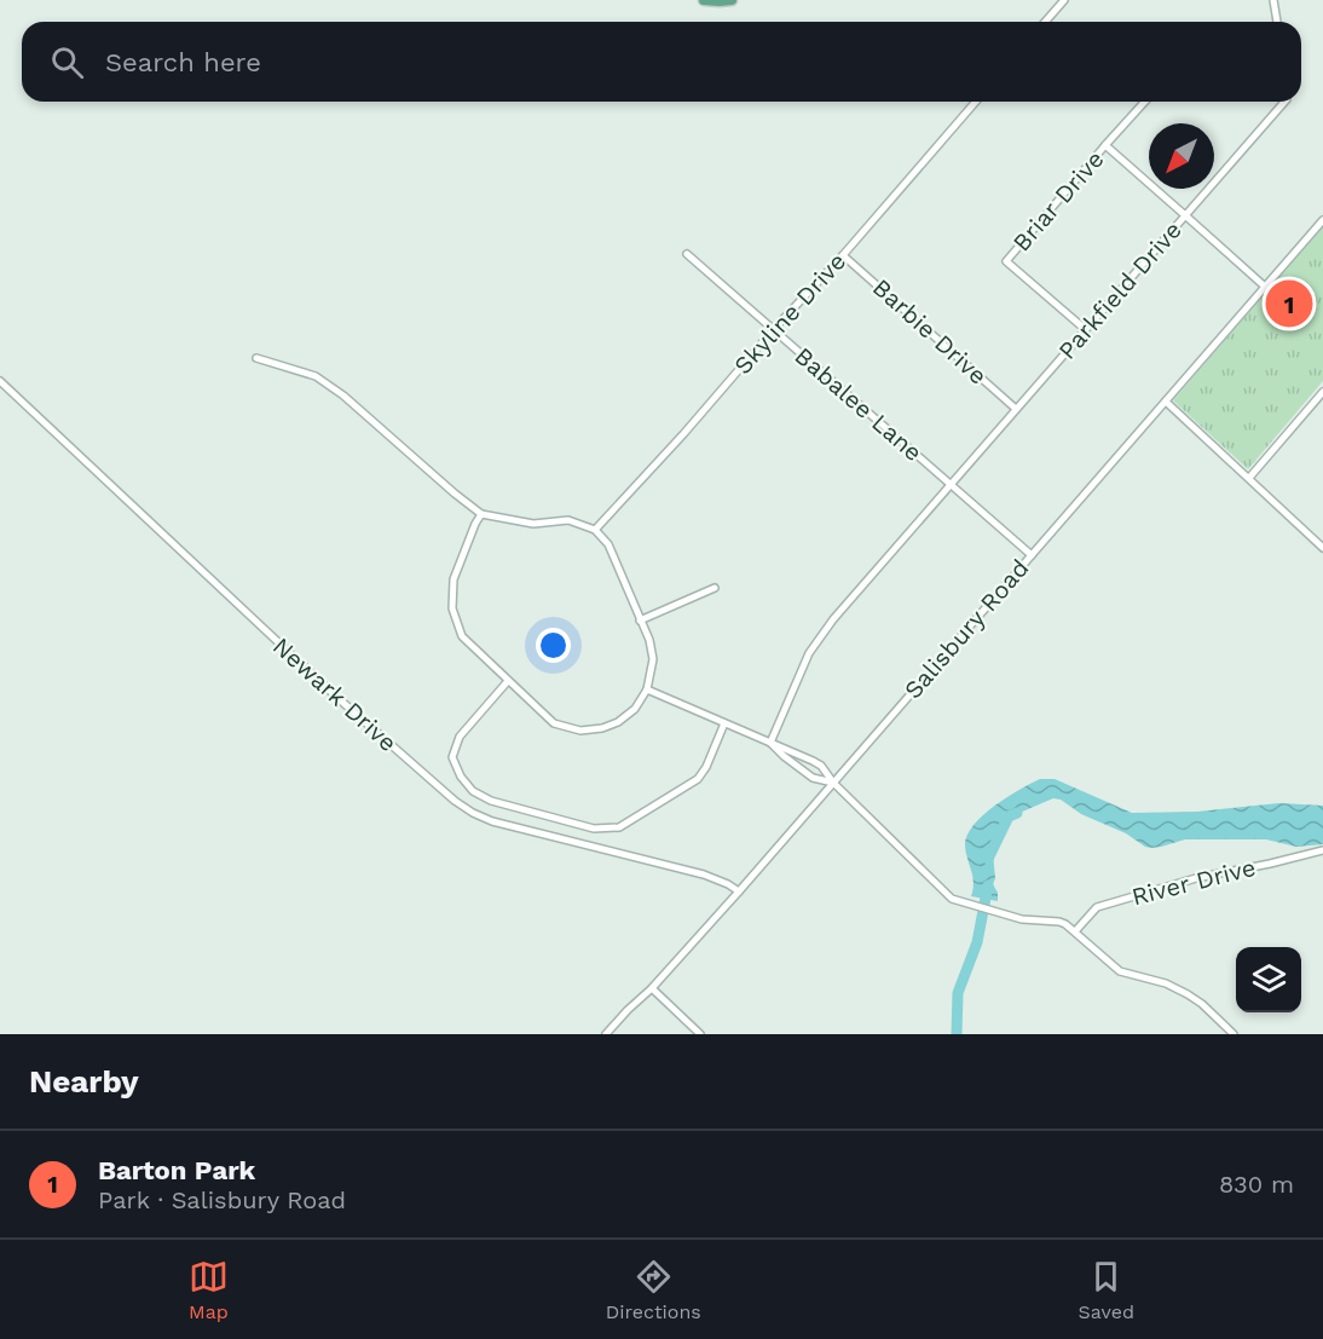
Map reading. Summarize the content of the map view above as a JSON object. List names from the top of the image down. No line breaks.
{"streets":{"street":["Briar Drive","Parkfield Drive","Skyline Drive","Barbie Drive","Babalee Lane","Salisbury Road","Newark Drive","River Drive"]},"crossings":[["Briar Drive","Parkfield Drive"],["Parkfield Drive","Barbie Drive"],["Parkfield Drive","Babalee Lane"],["Skyline Drive","Barbie Drive"],["Skyline Drive","Babalee Lane"],["Babalee Lane","Salisbury Road"],["Salisbury Road","Newark Drive"]],"north":"bottom left","page":{"search":"Search here","pins":"1","heading":"Nearby","list":[{"mark":"1","name":"Barton Park","note":"Park · Salisbury Road","value":"830 m"}],"nav":["Map","Directions","Saved"]}}
